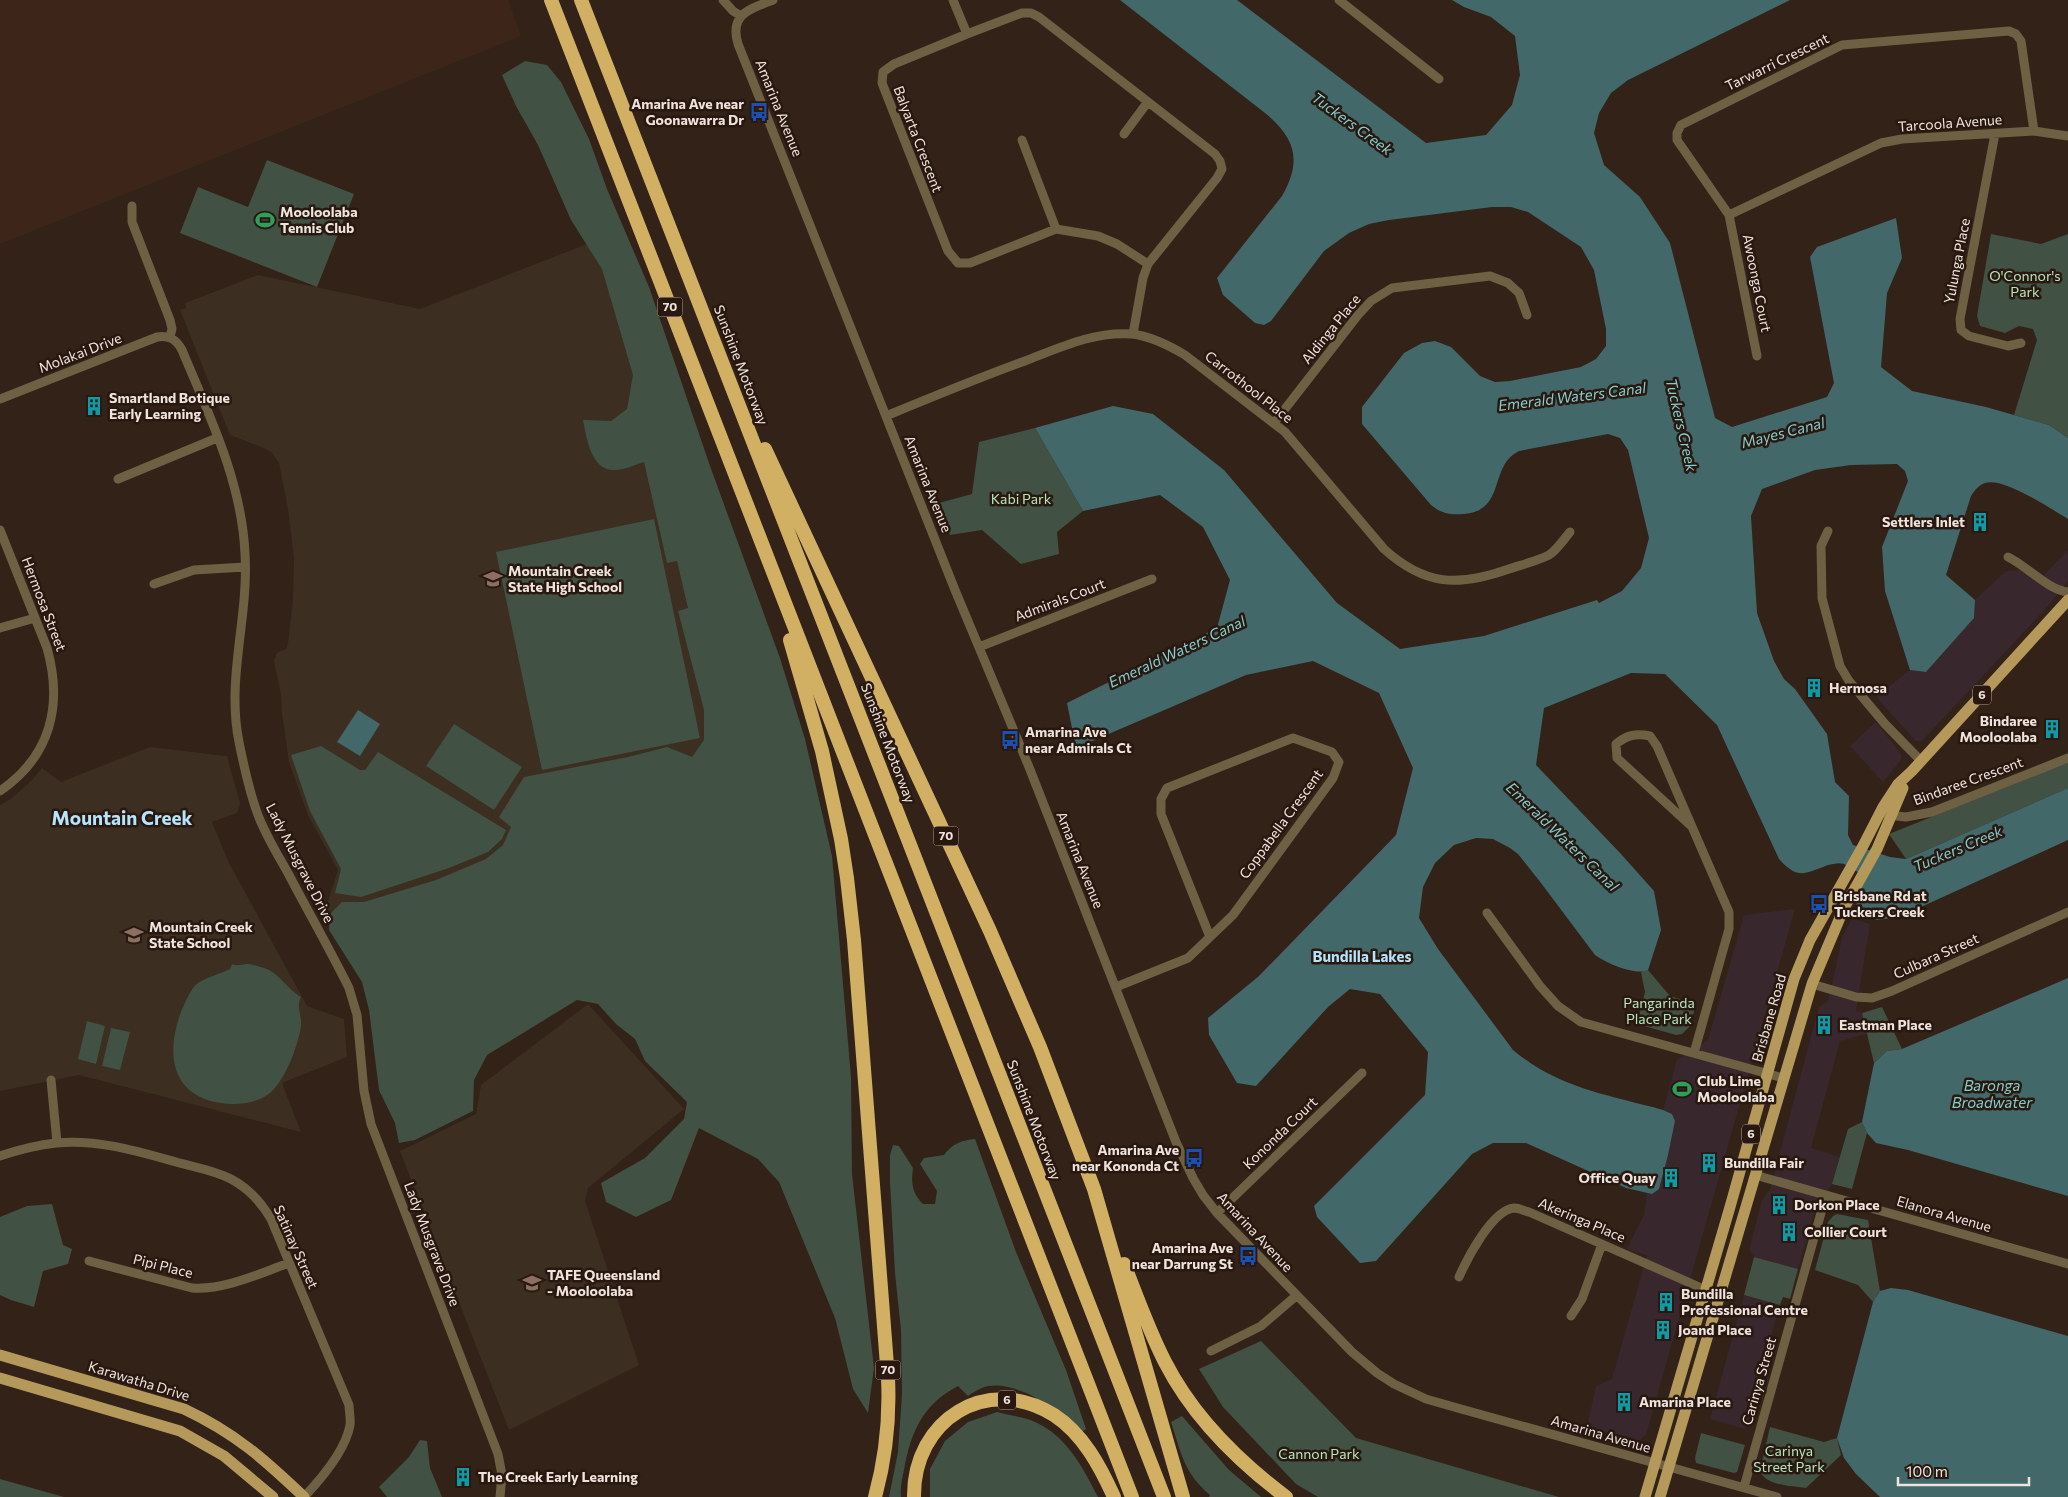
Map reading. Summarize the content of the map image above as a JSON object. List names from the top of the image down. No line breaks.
{"streets":{"highway":["70","Sunshine Motorway","6"],"main road":["Brisbane Road","Karawatha Drive"],"street":["Tarwarri Crescent","Amarina Avenue","Tarcoola Avenue","Balyarta Crescent","Yulunga Place","Awoonga Court","Aldinga Place","Molakai Drive","Carrothool Place","Admirals Court","Hermosa Street","Bindaree Crescent","Coppabella Crescent","Lady Musgrave Drive","Culbara Street","Kononda Court","Elanora Avenue","Akeringa Place","Satinay Street","Pipi Place","Carinya Street"]},"crossings":[["Tarwarri Crescent","Tarcoola Avenue"],["Tarwarri Crescent","Awoonga Court"],["Amarina Avenue","Carrothool Place"],["Amarina Avenue","Admirals Court"],["Amarina Avenue","Coppabella Crescent"],["Amarina Avenue","Brisbane Road"],["Amarina Avenue","Kononda Court"],["Amarina Avenue","Carinya Street"],["Tarcoola Avenue","Yulunga Place"],["Tarcoola Avenue","Awoonga Court"],["Balyarta Crescent","Carrothool Place"],["70","Sunshine Motorway"],["Aldinga Place","Carrothool Place"],["Molakai Drive","Lady Musgrave Drive"],["Bindaree Crescent","Brisbane Road"],["Culbara Street","Brisbane Road"],["Brisbane Road","Elanora Avenue"],["Brisbane Road","Akeringa Place"],["Elanora Avenue","Carinya Street"],["Satinay Street","Pipi Place"],["Satinay Street","Karawatha Drive"]],"districts":["Mountain Creek","Bundilla Lakes"],"water":["Tuckers Creek","Emerald Waters Canal","Mayes Canal","Baronga Broadwater"],"parks":["O'Connor's Park","Kabi Park","Pangarinda Place Park","Carinya Street Park","Cannon Park"],"places":{"bus stop":["Amarina Ave near Goonawarra Dr","Amarina Ave near Admirals Ct","Brisbane Rd at Tuckers Creek","Amarina Ave near Kononda Ct","Amarina Ave near Darrung St"],"sports":["Mooloolaba Tennis Club","Club Lime Mooloolaba"],"building":["Smartland Botique Early Learning","Settlers Inlet","Hermosa","Bindaree Mooloolaba","Eastman Place","Bundilla Fair","Office Quay","Dorkon Place","Collier Court","Bundilla Professional Centre","Joand Place","Amarina Place","The Creek Early Learning"],"school or university":["Mountain Creek State High School","Mountain Creek State School","TAFE Queensland - Mooloolaba"]},"scale_bar":"100 m"}
